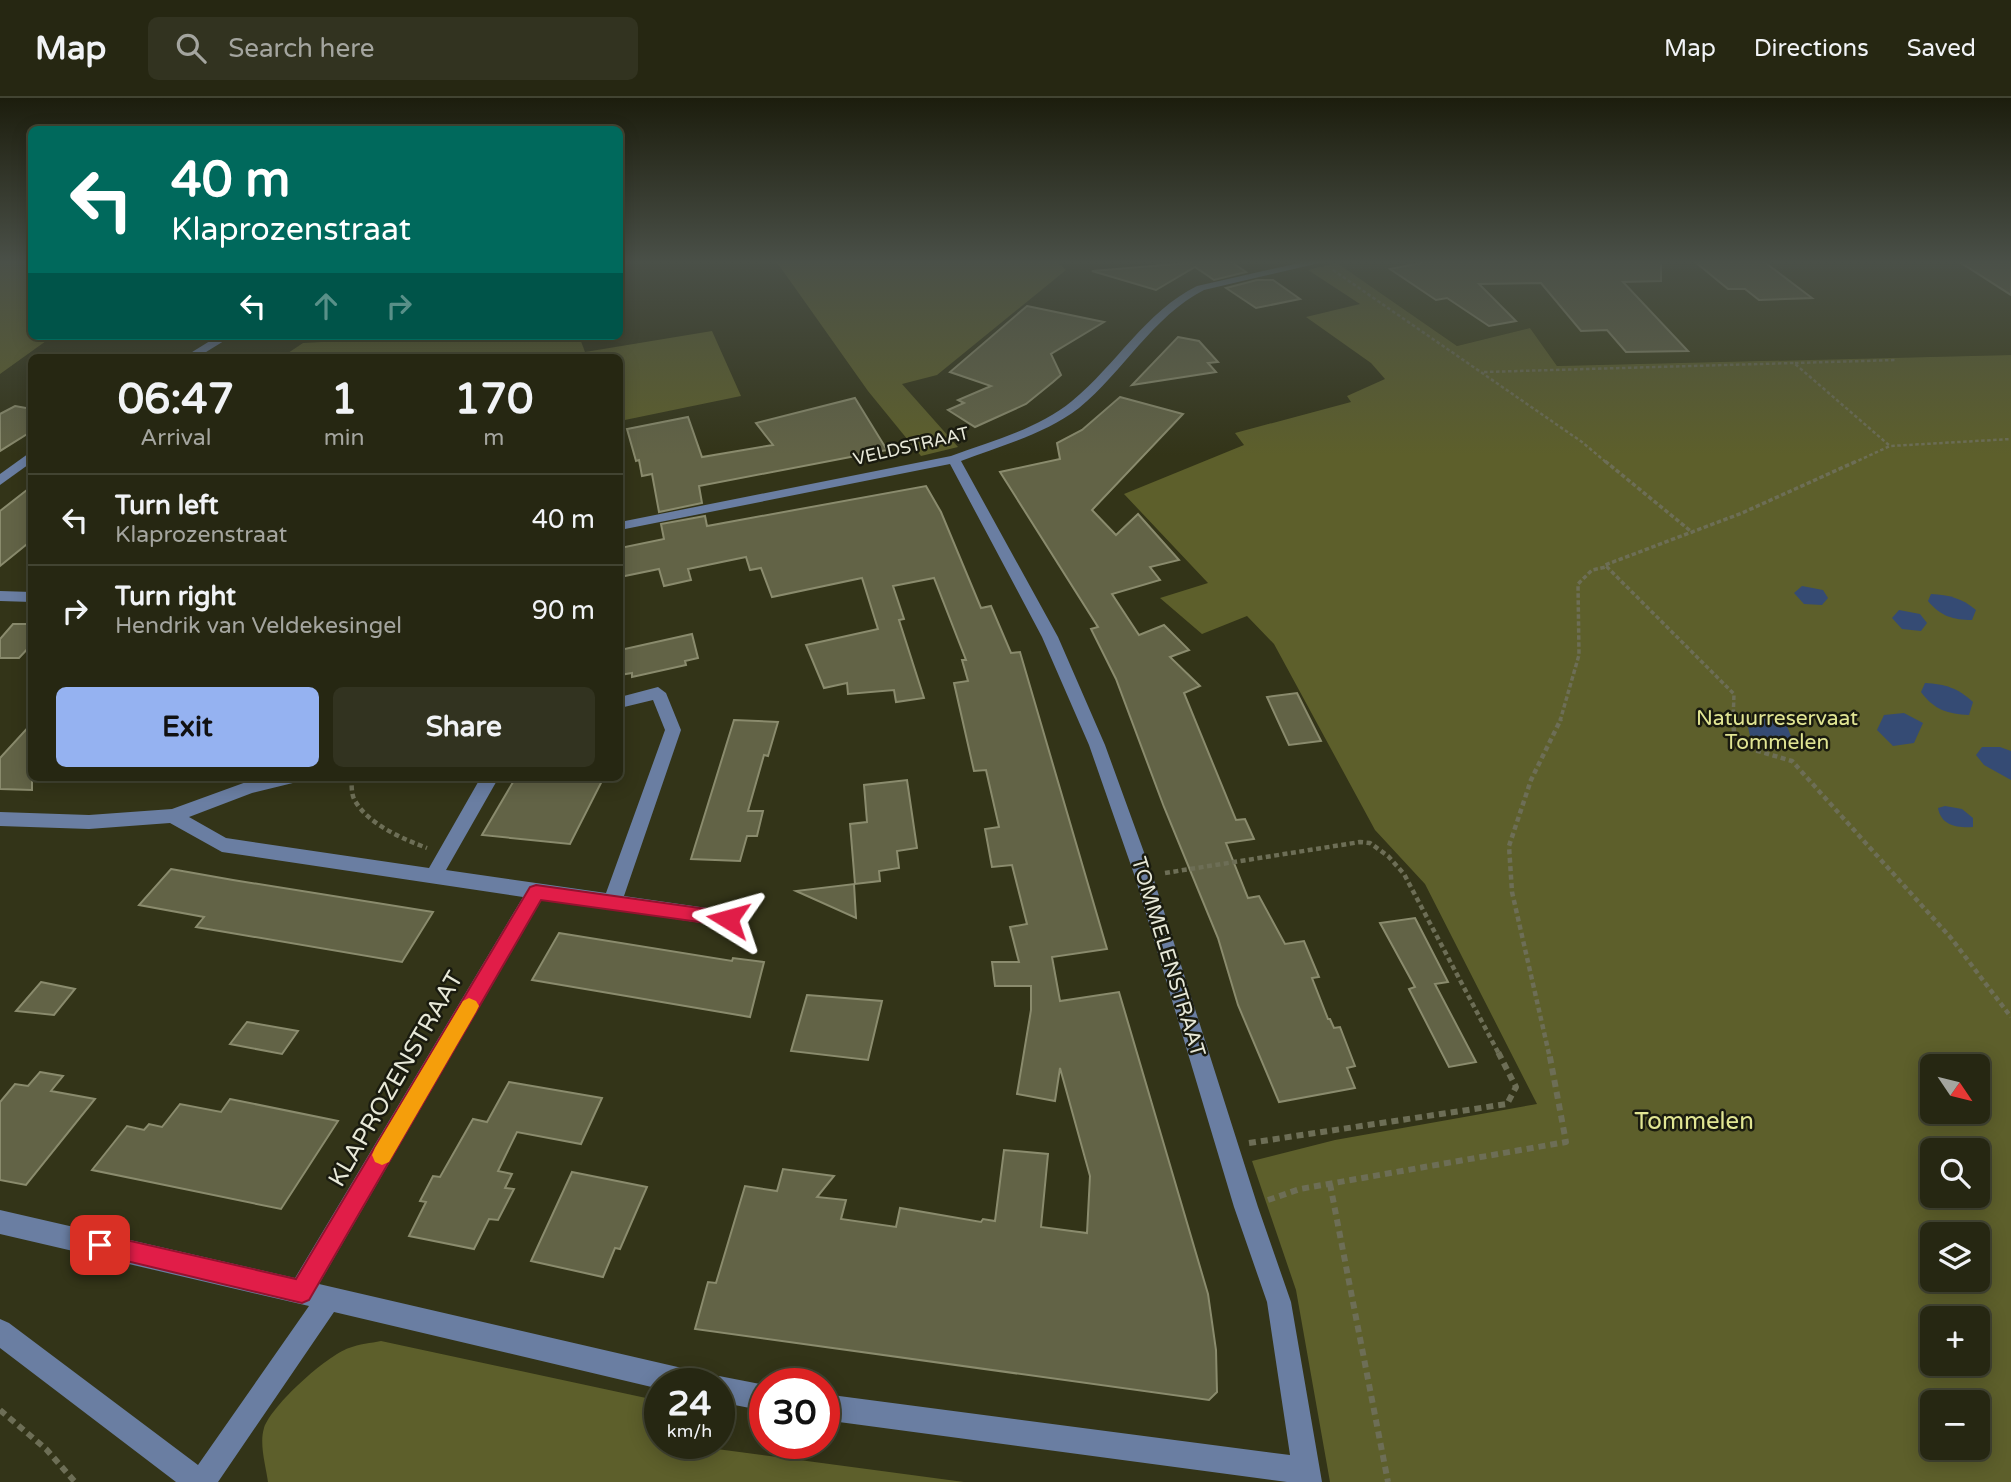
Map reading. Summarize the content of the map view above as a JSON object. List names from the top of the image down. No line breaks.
{"streets":{"street":["VELDSTRAAT","TOMMELENSTRAAT","KLAPROZENSTRAAT"]},"crossings":[["VELDSTRAAT","TOMMELENSTRAAT"]],"parks":["Natuurreservaat Tommelen","Tommelen"],"north":"bottom right","page":{"header":"Map","search":"Search here","nav":["Map","Directions","Saved"],"turn":["40 m","Klaprozenstraat"],"eta":["06:47","Arrival","1","min","170","m"],"list":[{"name":"Turn left","note":"Klaprozenstraat","value":"40 m"},{"name":"Turn right","note":"Hendrik van Veldekesingel","value":"90 m"}],"buttons":["Exit","Share"],"map_buttons":["+","−"],"speed":"24 km/h","limit":"30"}}
